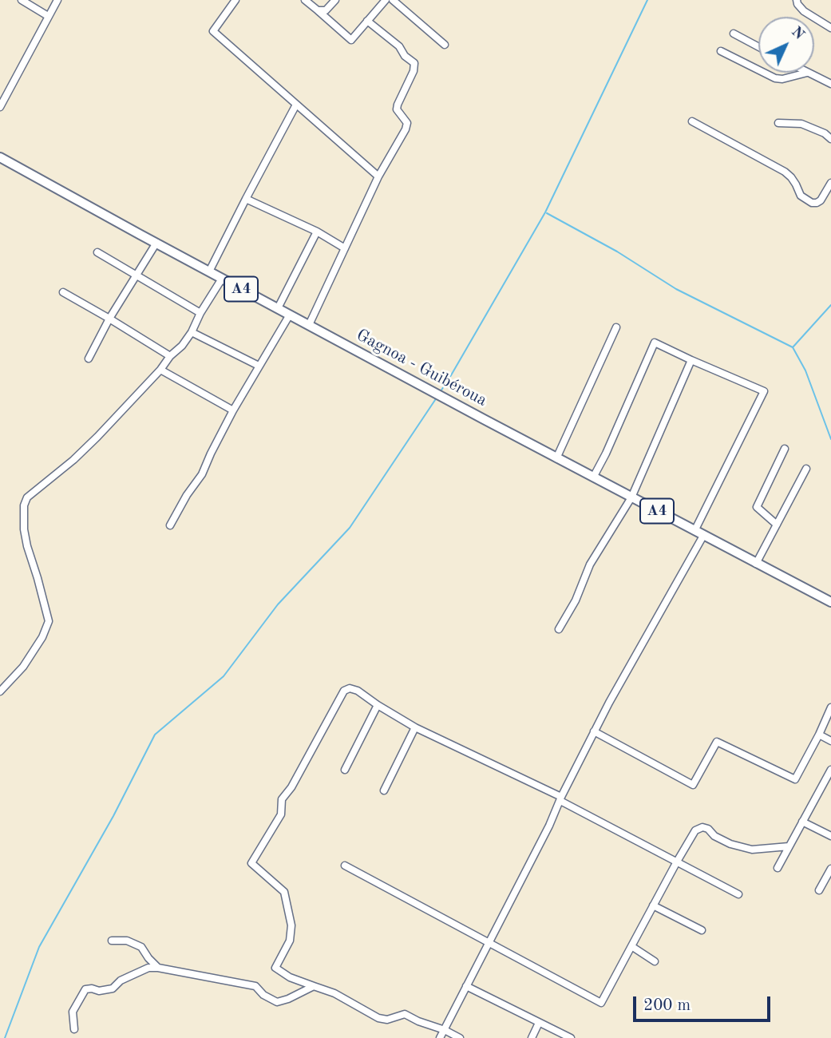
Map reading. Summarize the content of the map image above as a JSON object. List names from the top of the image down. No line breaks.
{"streets":{"main road":["A4","Gagnoa - Guibéroua"]},"scale_bar":"200 m","north":"top right"}
